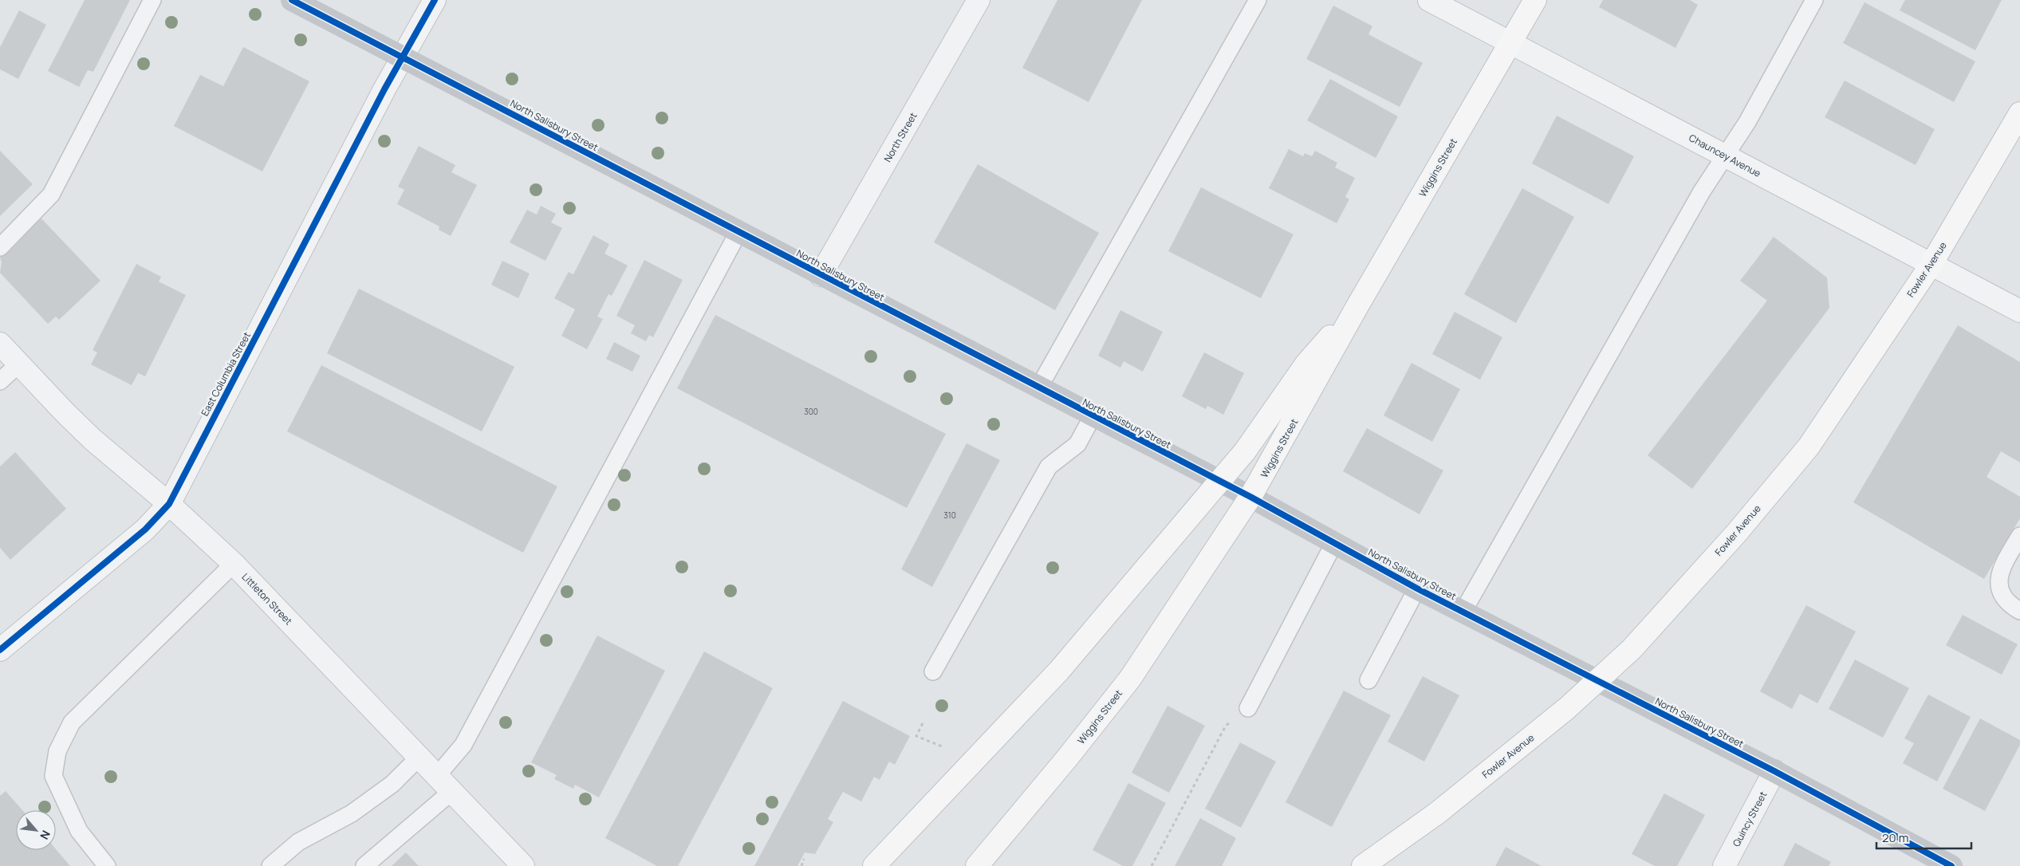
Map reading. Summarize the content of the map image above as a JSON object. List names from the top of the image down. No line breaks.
{"streets":{"main road":["Wiggins Street","Fowler Avenue"],"street":["North Salisbury Street","North Street","Chauncey Avenue","East Columbia Street","Littleton Street","Quincy Street"]},"crossings":[["North Salisbury Street","North Street"],["North Salisbury Street","Wiggins Street"],["North Salisbury Street","Fowler Avenue"],["North Salisbury Street","East Columbia Street"],["North Salisbury Street","Quincy Street"],["Chauncey Avenue","Wiggins Street"],["Chauncey Avenue","Fowler Avenue"],["East Columbia Street","Littleton Street"]],"house_numbers":["300","310"],"scale_bar":"20 m","north":"bottom right"}
